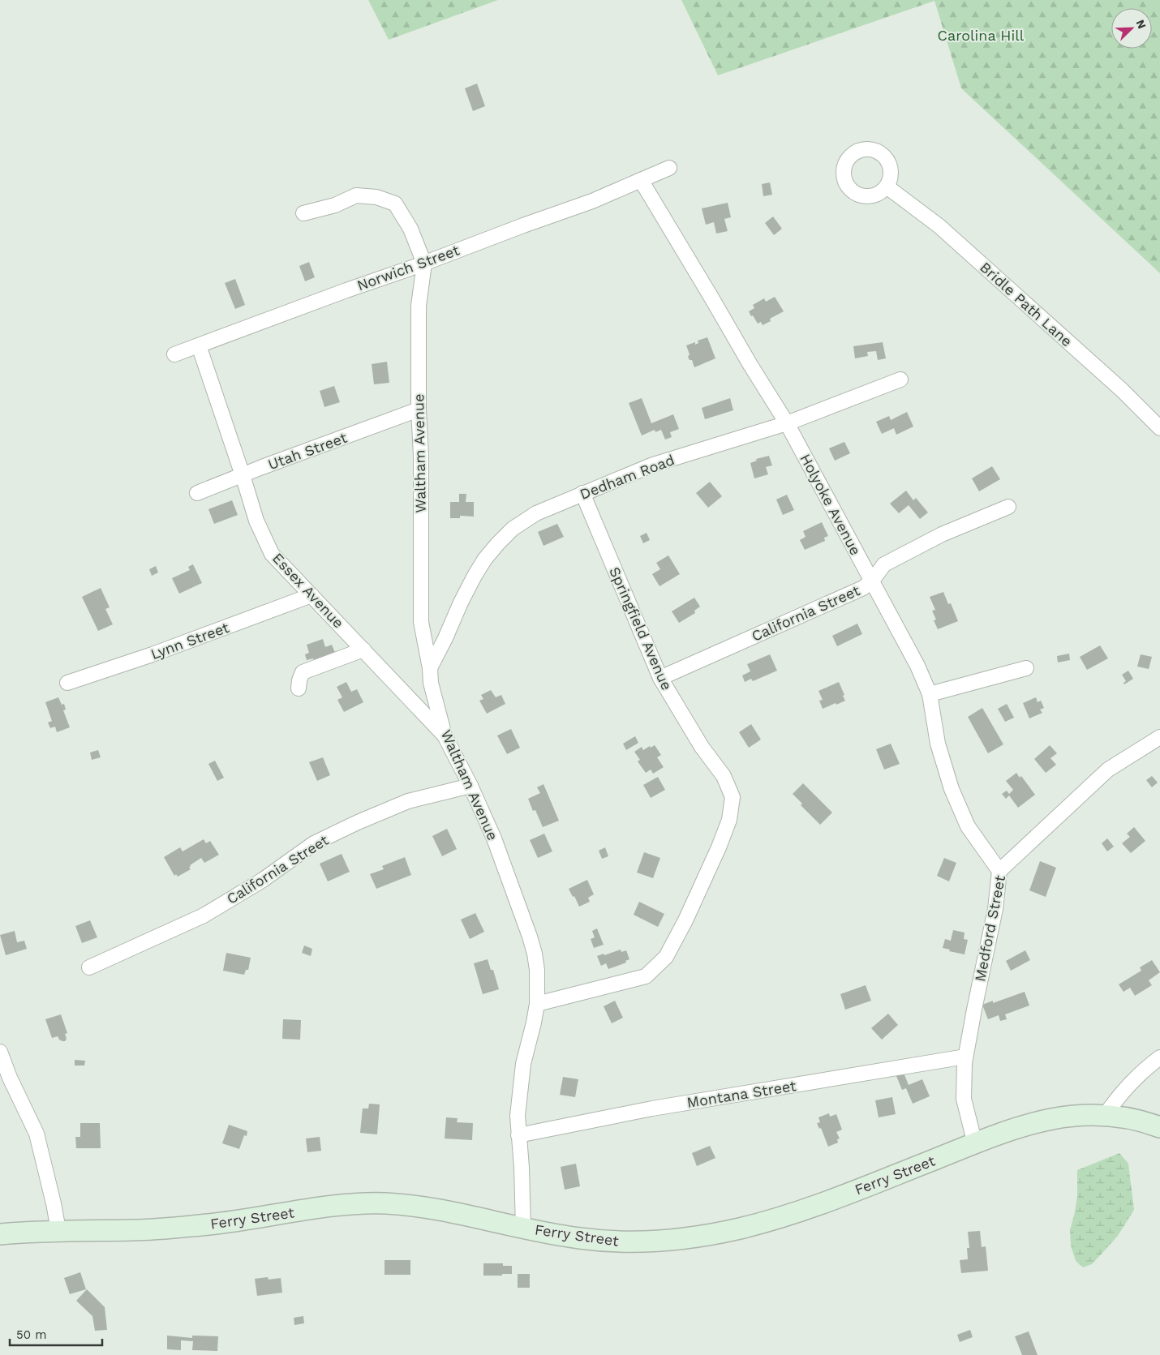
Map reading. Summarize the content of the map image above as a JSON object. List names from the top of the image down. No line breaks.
{"streets":{"main road":["Ferry Street"],"street":["Norwich Street","Bridle Path Lane","Utah Street","Waltham Avenue","Dedham Road","Holyoke Avenue","Essex Avenue","California Street","Springfield Avenue","Lynn Street","Medford Street","Montana Street"]},"crossings":[["Norwich Street","Waltham Avenue"],["Norwich Street","Holyoke Avenue"],["Norwich Street","Essex Avenue"],["Utah Street","Waltham Avenue"],["Utah Street","Essex Avenue"],["Waltham Avenue","Dedham Road"],["Waltham Avenue","Essex Avenue"],["Waltham Avenue","California Street"],["Waltham Avenue","Springfield Avenue"],["Waltham Avenue","Montana Street"],["Waltham Avenue","Ferry Street"],["Dedham Road","Holyoke Avenue"],["Dedham Road","Springfield Avenue"],["Holyoke Avenue","California Street"],["Holyoke Avenue","Medford Street"],["Essex Avenue","Lynn Street"],["California Street","Springfield Avenue"],["Medford Street","Montana Street"],["Medford Street","Ferry Street"]],"parks":["Carolina Hill"],"scale_bar":"50 m","north":"top right"}
